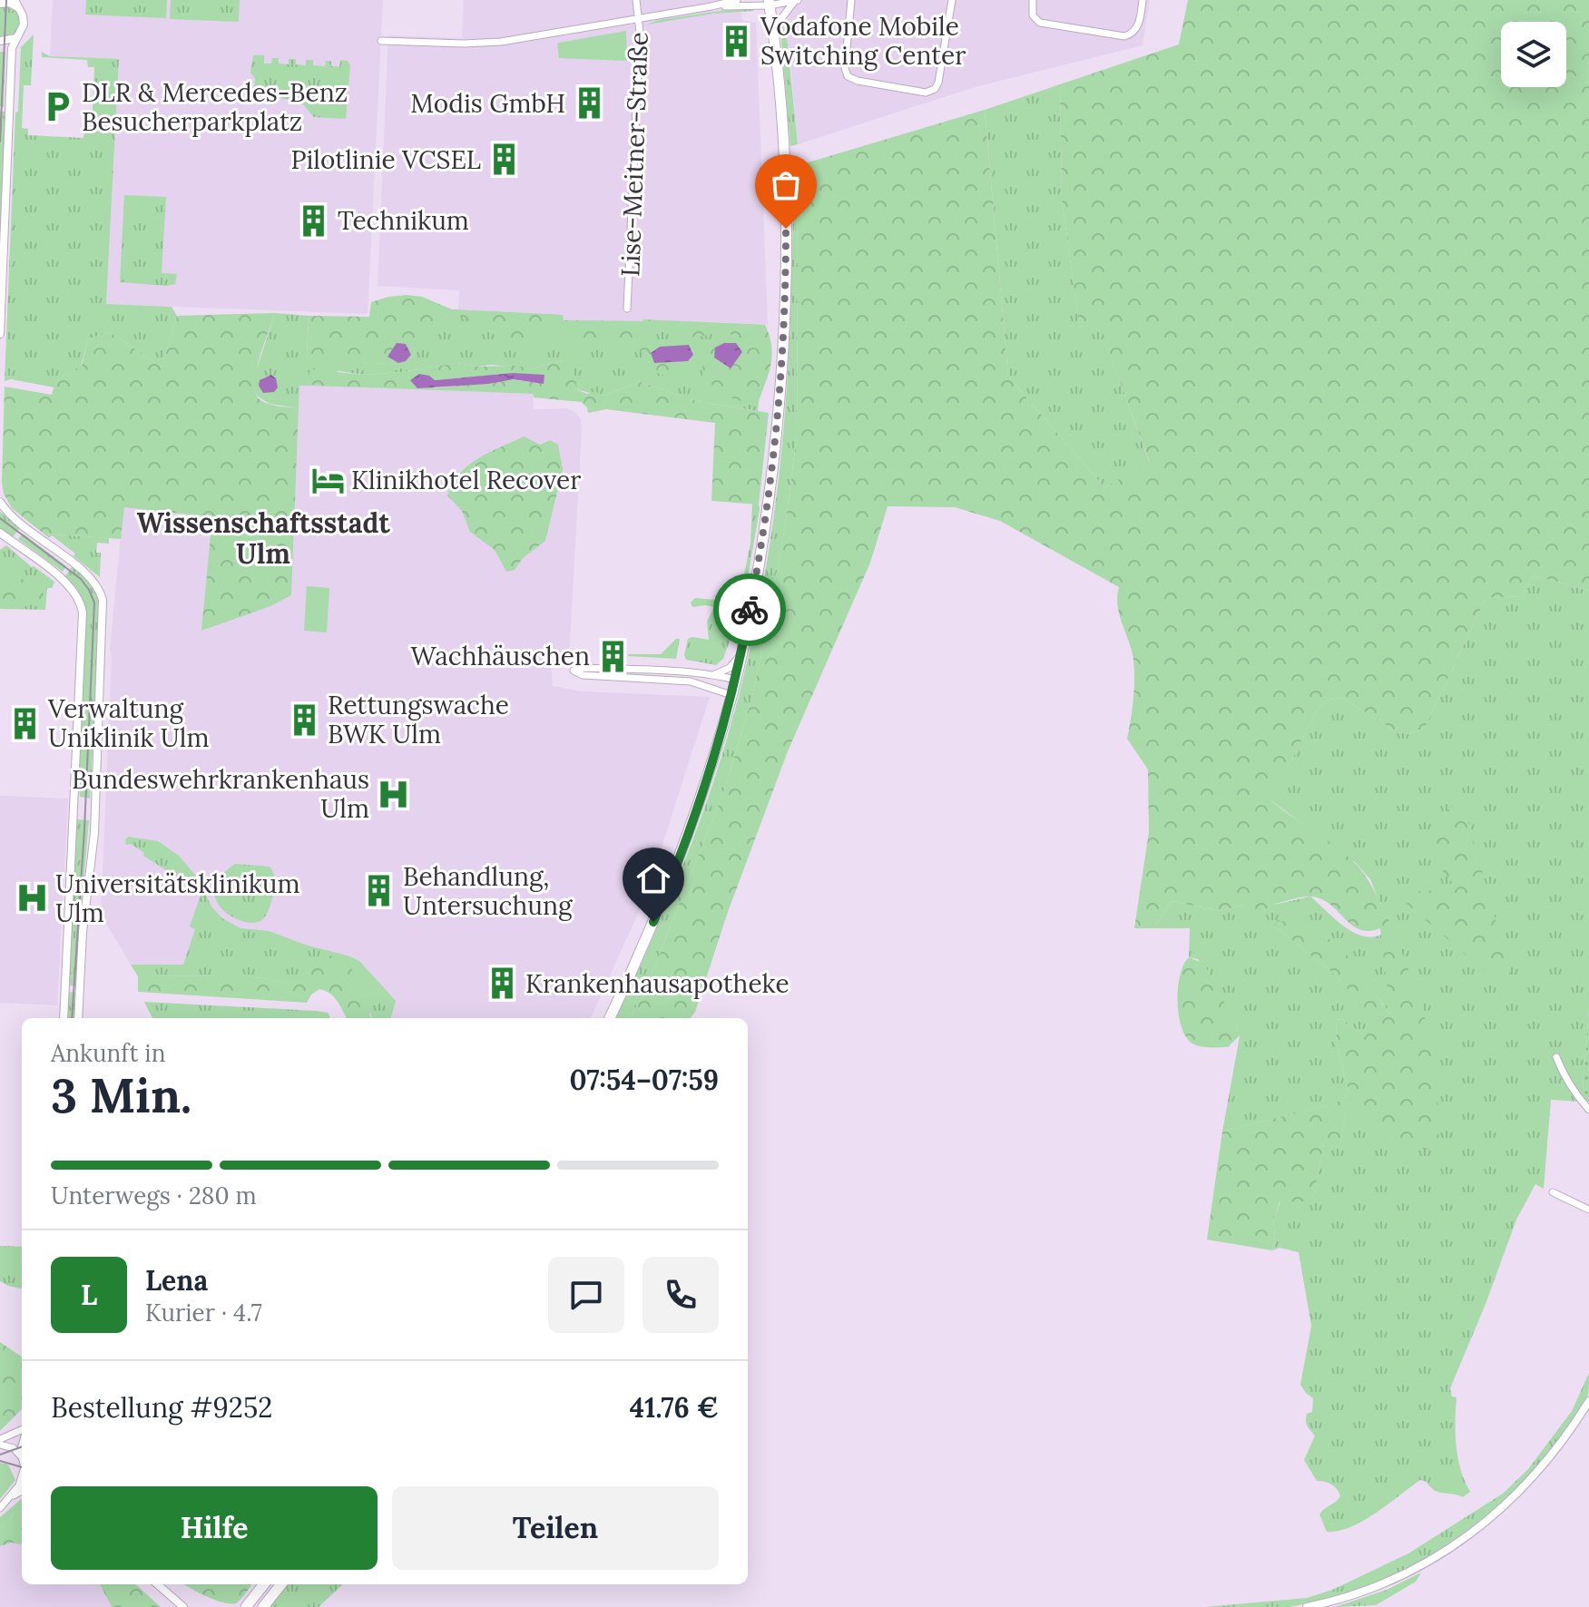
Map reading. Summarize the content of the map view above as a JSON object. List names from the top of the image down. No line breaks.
{"streets":{"street":["Lise-Meitner-Straße"]},"districts":["Wissenschaftsstadt Ulm"],"places":{"building":["Vodafone Mobile Switching Center","Modis GmbH","Pilotlinie VCSEL","Technikum","Wachhäuschen","Rettungswache BWK Ulm","Verwaltung Uniklinik Ulm","Behandlung, Untersuchung","Krankenhausapotheke"],"parking":["DLR & Mercedes-Benz Besucherparkplatz"],"hotel":["Klinikhotel Recover"],"hospital":["Bundeswehrkrankenhaus Ulm","Universitätsklinikum Ulm"]},"page":{"heading":["3 Min.","Ankunft in","07:54–07:59"],"panel":["Lena","Kurier · 4.7","Bestellung #9252","41.76 €"],"bar":"Unterwegs · 280 m","round":"L","buttons":["Hilfe","Teilen"]}}
